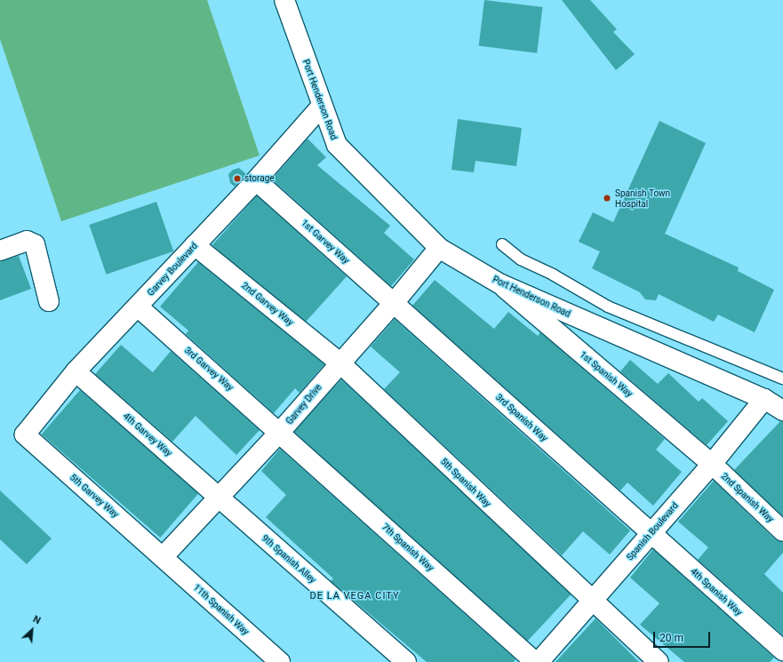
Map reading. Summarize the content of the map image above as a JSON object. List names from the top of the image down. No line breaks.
{"streets":{"street":["Port Henderson Road","1st Garvey Way","Garvey Boulevard","2nd Garvey Way","3rd Garvey Way","1st Spanish Way","Garvey Drive","3rd Spanish Way","4th Garvey Way","5th Spanish Way","5th Garvey Way","2nd Spanish Way","Spanish Boulevard","7th Spanish Way","9th Spanish Alley","4th Spanish Way","11th Spanish Way"]},"crossings":[["Port Henderson Road","Garvey Boulevard"],["Port Henderson Road","1st Spanish Way"],["Port Henderson Road","Garvey Drive"],["Port Henderson Road","Spanish Boulevard"],["1st Garvey Way","Garvey Boulevard"],["1st Garvey Way","Garvey Drive"],["1st Garvey Way","3rd Spanish Way"],["Garvey Boulevard","2nd Garvey Way"],["Garvey Boulevard","3rd Garvey Way"],["Garvey Boulevard","4th Garvey Way"],["Garvey Boulevard","5th Garvey Way"],["2nd Garvey Way","Garvey Drive"],["2nd Garvey Way","5th Spanish Way"],["3rd Garvey Way","Garvey Drive"],["3rd Garvey Way","7th Spanish Way"],["1st Spanish Way","2nd Spanish Way"],["1st Spanish Way","Spanish Boulevard"],["Garvey Drive","3rd Spanish Way"],["Garvey Drive","4th Garvey Way"],["Garvey Drive","5th Spanish Way"],["Garvey Drive","5th Garvey Way"],["Garvey Drive","7th Spanish Way"],["Garvey Drive","9th Spanish Alley"],["Garvey Drive","11th Spanish Way"],["3rd Spanish Way","Spanish Boulevard"],["3rd Spanish Way","4th Spanish Way"],["4th Garvey Way","9th Spanish Alley"],["5th Spanish Way","Spanish Boulevard"],["5th Garvey Way","11th Spanish Way"],["2nd Spanish Way","Spanish Boulevard"],["Spanish Boulevard","4th Spanish Way"]],"districts":["DE LA VEGA CITY"],"places":["storage","Spanish Town Hospital"],"scale_bar":"20 m","north":"top right"}
